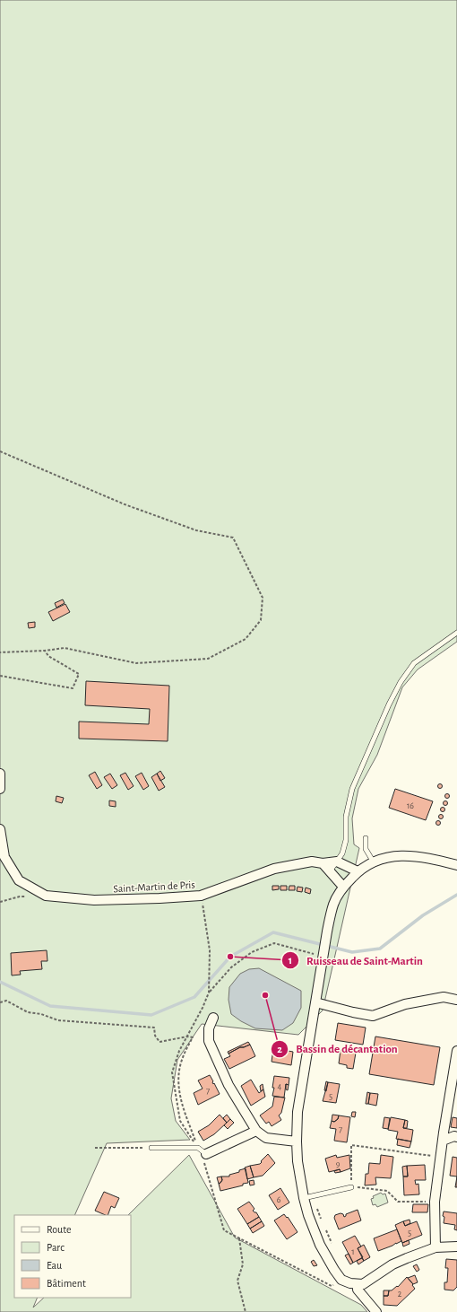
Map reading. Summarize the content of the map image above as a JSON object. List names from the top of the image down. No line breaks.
{"streets":{"street":["Saint-Martin de Pris"]},"places":["Ruisseau de Saint-Martin","Bassin de décantation"],"house_numbers":["16","4","7","5","7","9","6","5","1","2"],"legend":["Route","Parc","Eau","Bâtiment"]}
